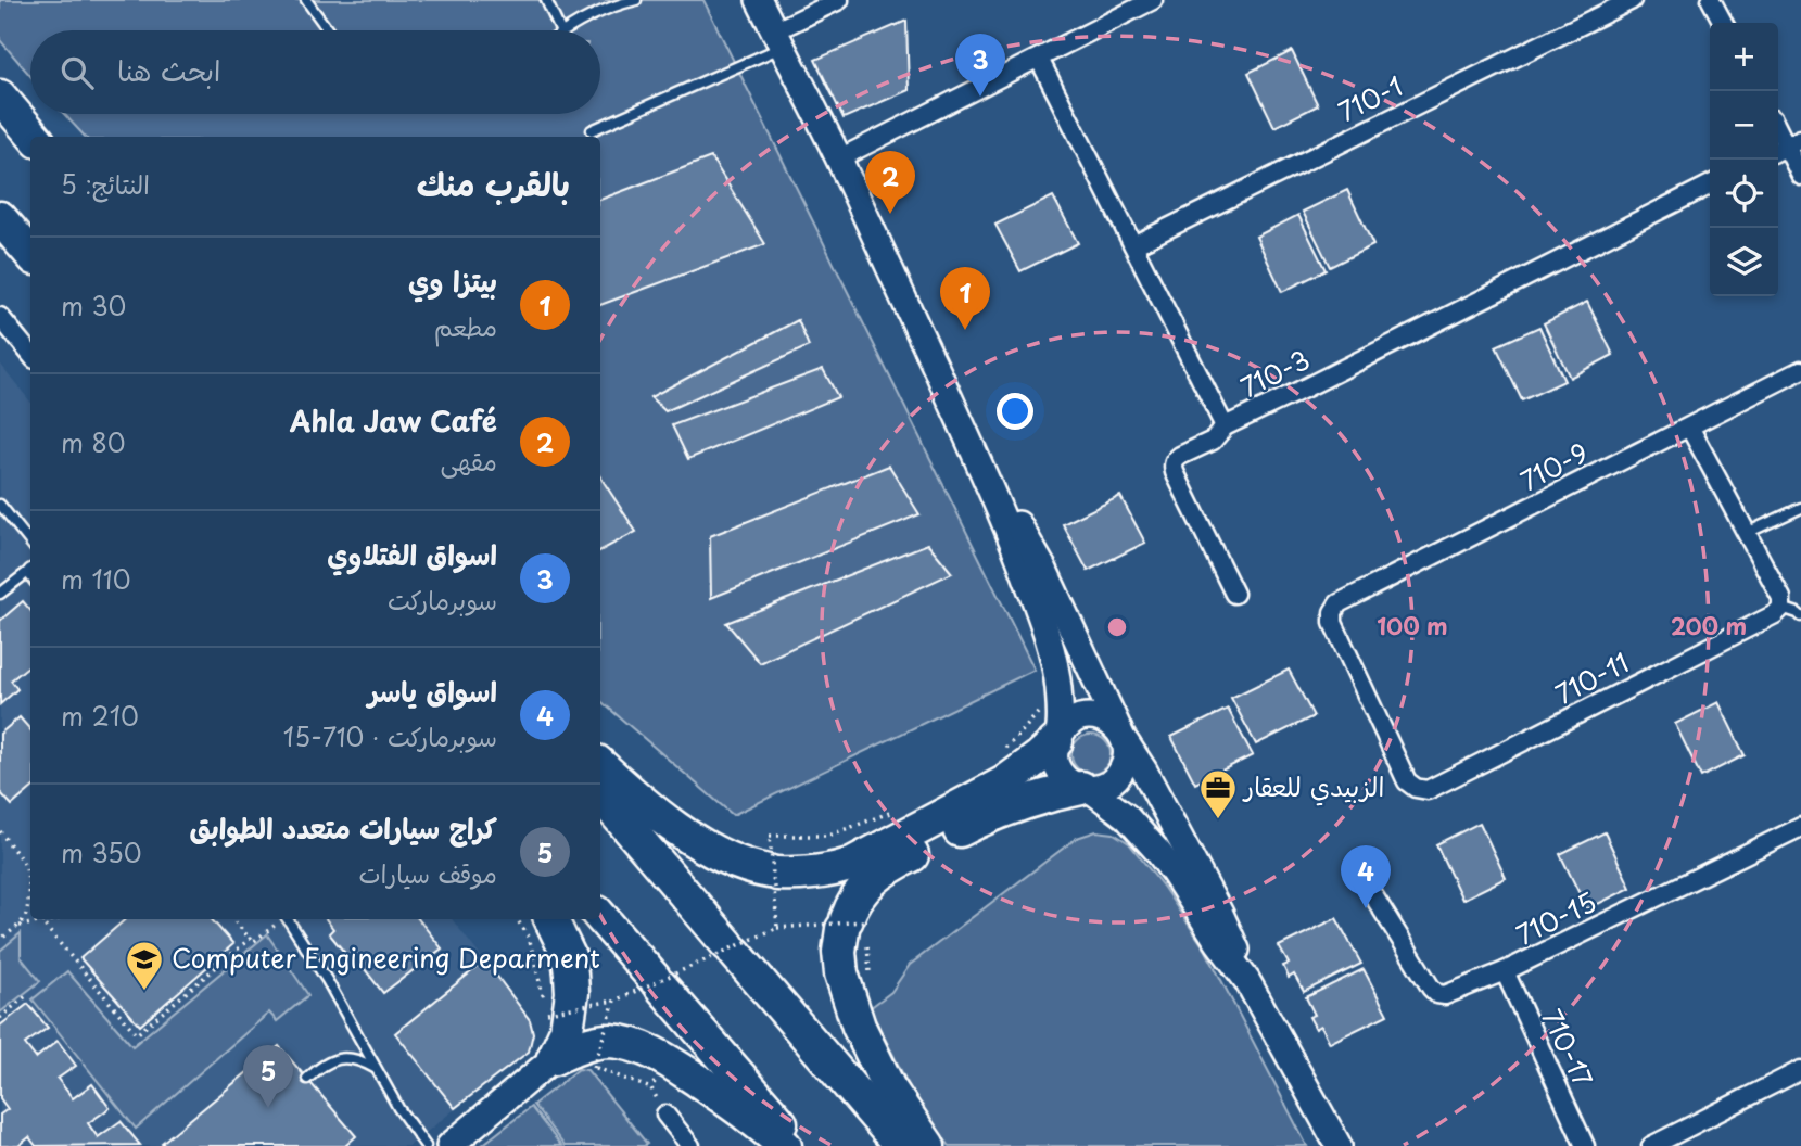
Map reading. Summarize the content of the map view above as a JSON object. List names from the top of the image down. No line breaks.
{"streets":{"street":["710-1","710-3","710-9","710-11","710-15","710-17"]},"crossings":[["710-1","710-3"],["710-9","710-11"],["710-15","710-17"]],"places":{"office":["الزبيدي للعقار"],"school or university":["Computer Engineering Deparment"]},"page":{"map_buttons":["+","−"],"search":"ابحث هنا","pins":["3","2","1","4","5"],"heading":["بالقرب منك","النتائج: 5"],"list":[{"mark":"1","name":"بيتزا وي","note":"مطعم","value":"30 m"},{"mark":"2","name":"Ahla Jaw Café","note":"مقهى","value":"80 m"},{"mark":"3","name":"اسواق الفتلاوي","note":"سوبرماركت","value":"110 m"},{"mark":"4","name":"اسواق ياسر","note":"سوبرماركت · 710-15","value":"210 m"},{"mark":"5","name":"كراج سيارات متعدد الطوابق","note":"موقف سيارات","value":"350 m"}]},"rings":["100 m","200 m"]}
